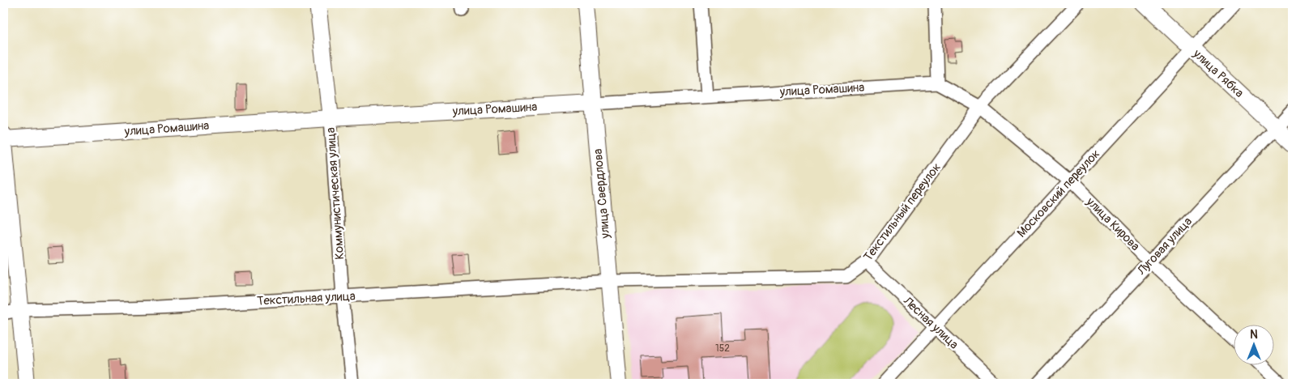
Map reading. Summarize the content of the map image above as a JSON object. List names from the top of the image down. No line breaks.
{"streets":{"street":["улица Рябка","улица Ромашина","Коммунистическая улица","улица Свердлова","Московский переулок","Текстильный переулок","улица Кирова","Луговая улица","Текстильная улица","Лесная улица"]},"crossings":[["улица Рябка","Московский переулок"],["улица Рябка","Луговая улица"],["улица Ромашина","Коммунистическая улица"],["улица Ромашина","улица Свердлова"],["Коммунистическая улица","Текстильная улица"],["улица Свердлова","Текстильный переулок"],["улица Свердлова","Текстильная улица"],["Московский переулок","улица Кирова"],["Московский переулок","Лесная улица"],["Текстильный переулок","улица Кирова"],["Текстильный переулок","Текстильная улица"],["Текстильный переулок","Лесная улица"],["улица Кирова","Луговая улица"]],"house_numbers":["152"],"north":"top"}
